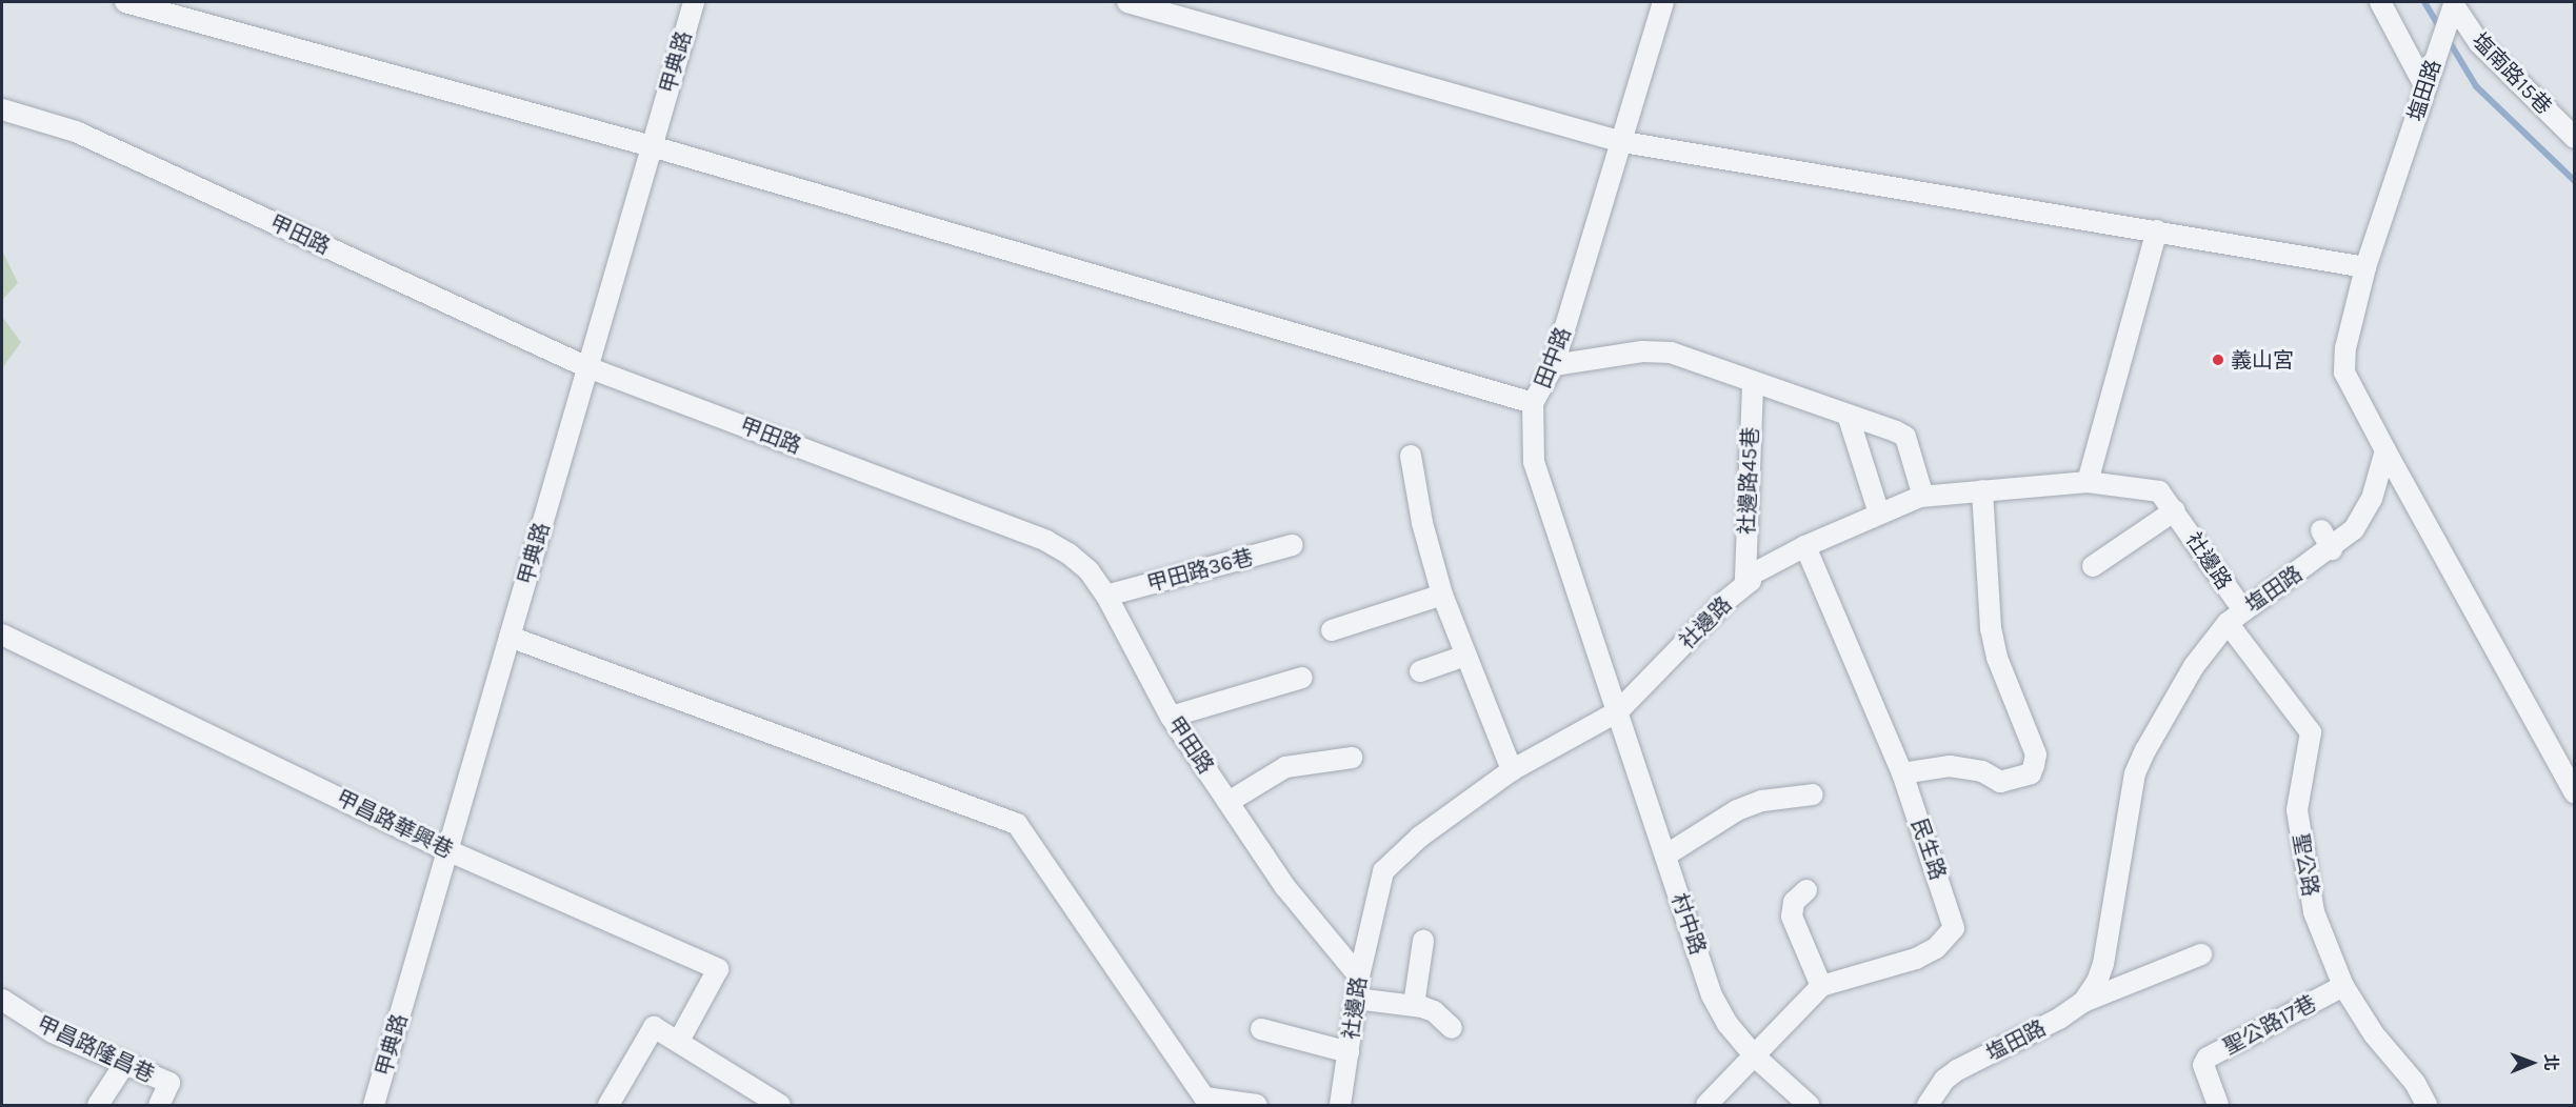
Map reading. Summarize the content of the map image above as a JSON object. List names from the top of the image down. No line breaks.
{"streets":{"street":["甲典路","塩南路15巷","塩田路","甲田路","田中路","社邊路45巷","社邊路","甲田路36巷","甲昌路華興巷","民生路","聖公路","村中路","聖公路17巷","甲昌路隆昌巷"]},"crossings":[["甲典路","甲田路"],["甲典路","甲昌路華興巷"],["塩南路15巷","塩田路"],["塩田路","社邊路"],["塩田路","聖公路"],["甲田路","社邊路"],["甲田路","甲田路36巷"],["田中路","社邊路"],["田中路","村中路"],["社邊路45巷","社邊路"],["社邊路","民生路"],["社邊路","聖公路"],["社邊路","村中路"],["民生路","村中路"],["聖公路","聖公路17巷"]],"places":["義山宮"],"north":"right"}
